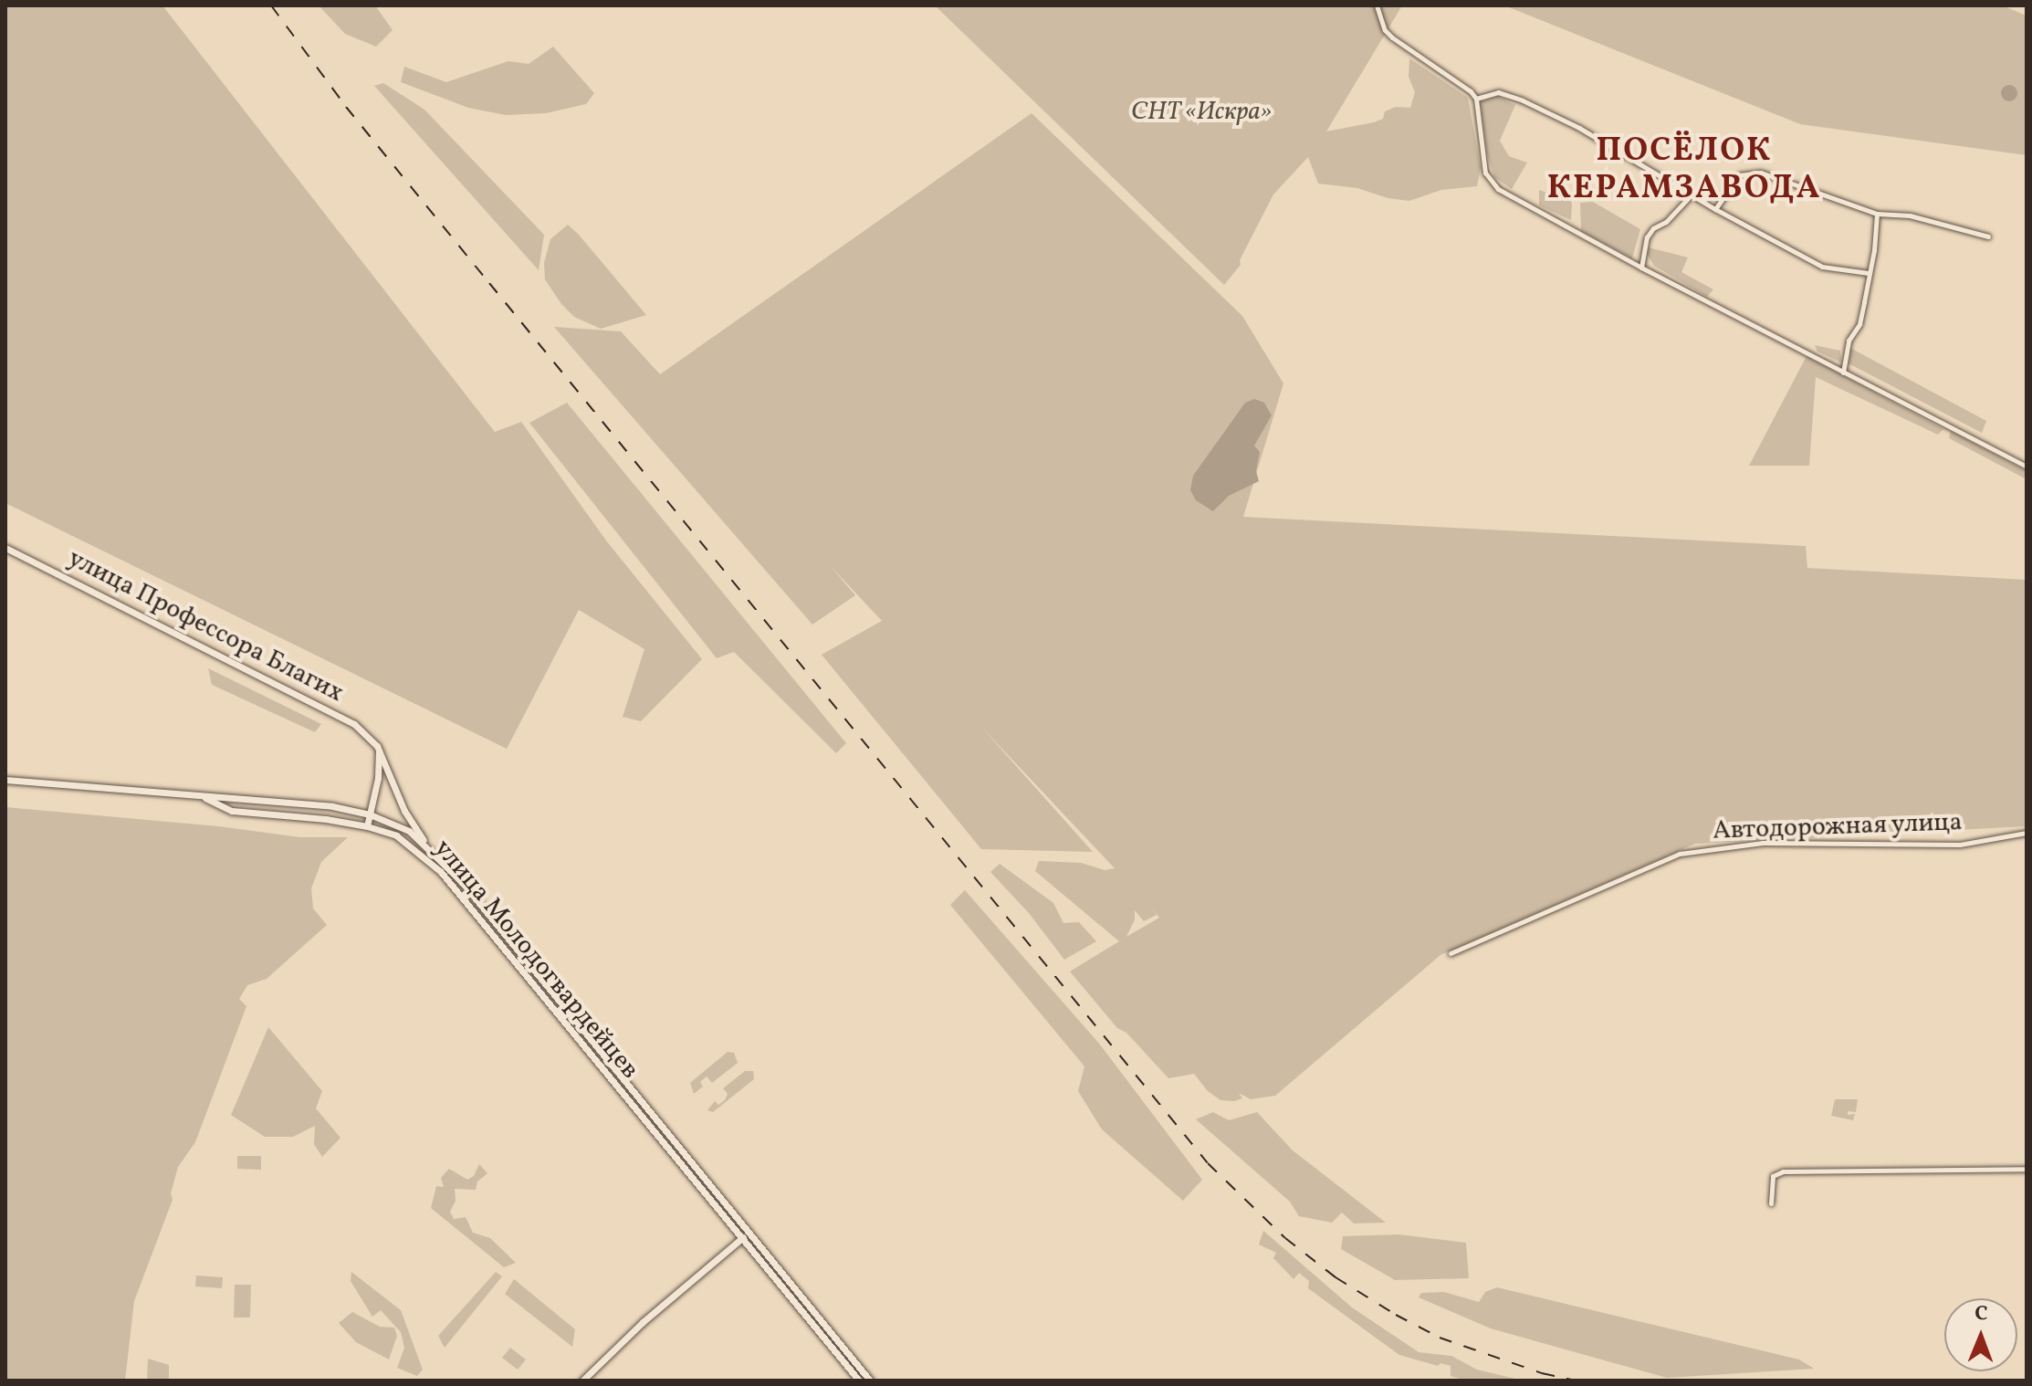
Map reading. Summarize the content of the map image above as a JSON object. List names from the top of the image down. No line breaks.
{"streets":{"main road":["улица Профессора Благих","улица Молодогвардейцев"],"street":["Автодорожная улица"]},"crossings":[["улица Профессора Благих","улица Молодогвардейцев"]],"districts":["ПОСЁЛОК КЕРАМЗАВОДА"],"parks":["СНТ «Искра»"],"north":"top"}
